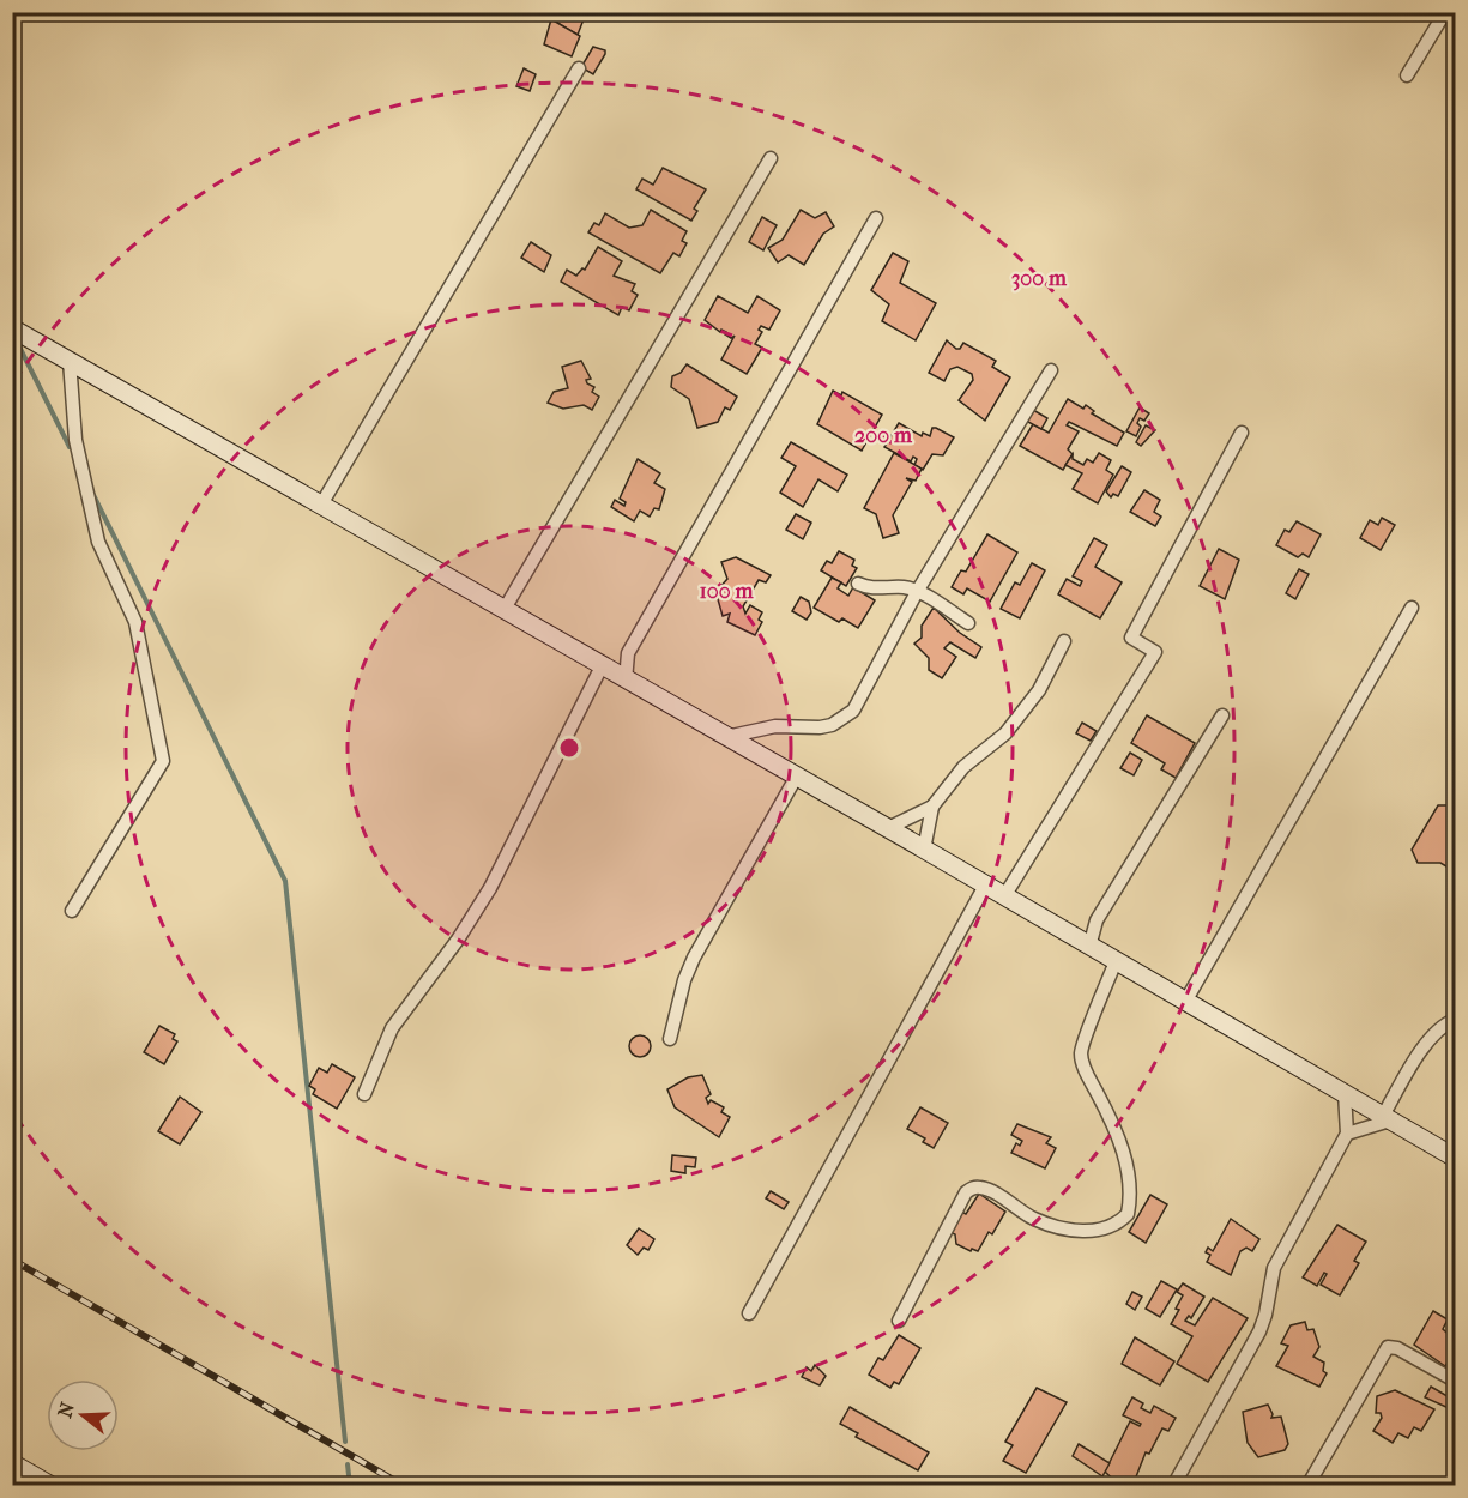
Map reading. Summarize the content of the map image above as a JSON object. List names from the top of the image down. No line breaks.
{"north":"left","rings":["300 m","200 m","100 m"]}
